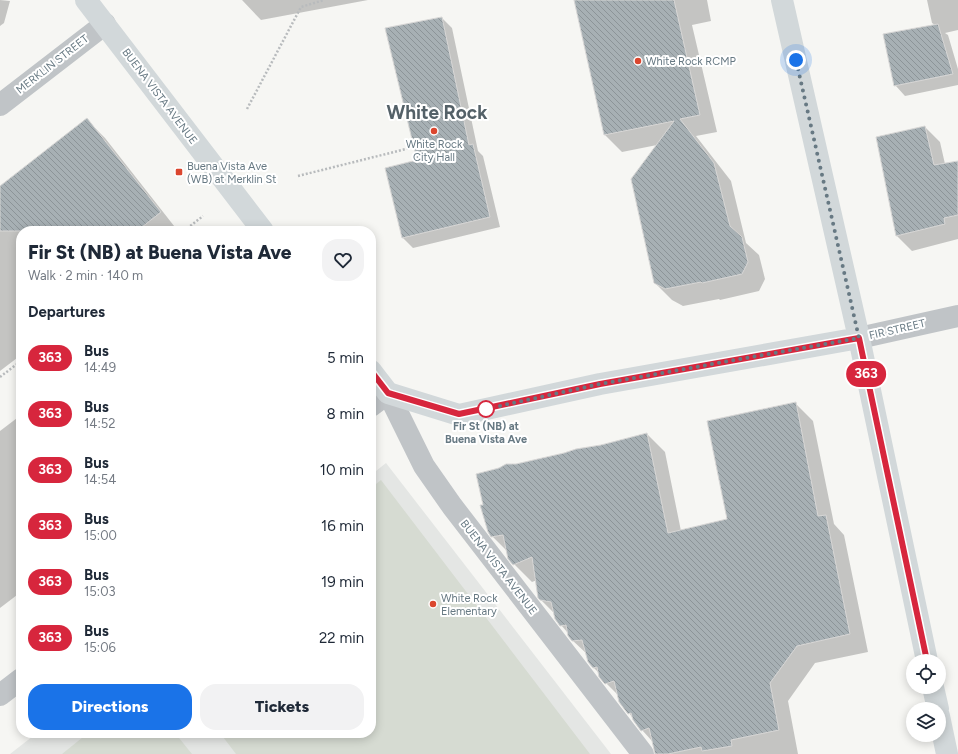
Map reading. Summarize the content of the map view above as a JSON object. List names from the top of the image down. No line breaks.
{"streets":{"street":["MERKLIN STREET","BUENA VISTA AVENUE","FIR STREET"]},"crossings":[["MERKLIN STREET","BUENA VISTA AVENUE"],["BUENA VISTA AVENUE","FIR STREET"]],"districts":["White Rock"],"places":{"other":["White Rock RCMP","White Rock City Hall","Fir St (NB) at Buena Vista Ave","White Rock Elementary"],"transit":["Buena Vista Ave (WB) at Merklin St"]},"lines":["bus line 363"],"page":{"on_map":"363","heading":[["Fir St (NB) at Buena Vista Ave","Walk · 2 min · 140 m"],"Departures"],"list":[{"mark":"363","name":"Bus","note":"14:49","value":"5 min"},{"mark":"363","name":"Bus","note":"14:52","value":"8 min"},{"mark":"363","name":"Bus","note":"14:54","value":"10 min"},{"mark":"363","name":"Bus","note":"15:00","value":"16 min"},{"mark":"363","name":"Bus","note":"15:03","value":"19 min"},{"mark":"363","name":"Bus","note":"15:06","value":"22 min"}],"buttons":["Directions","Tickets"]}}
